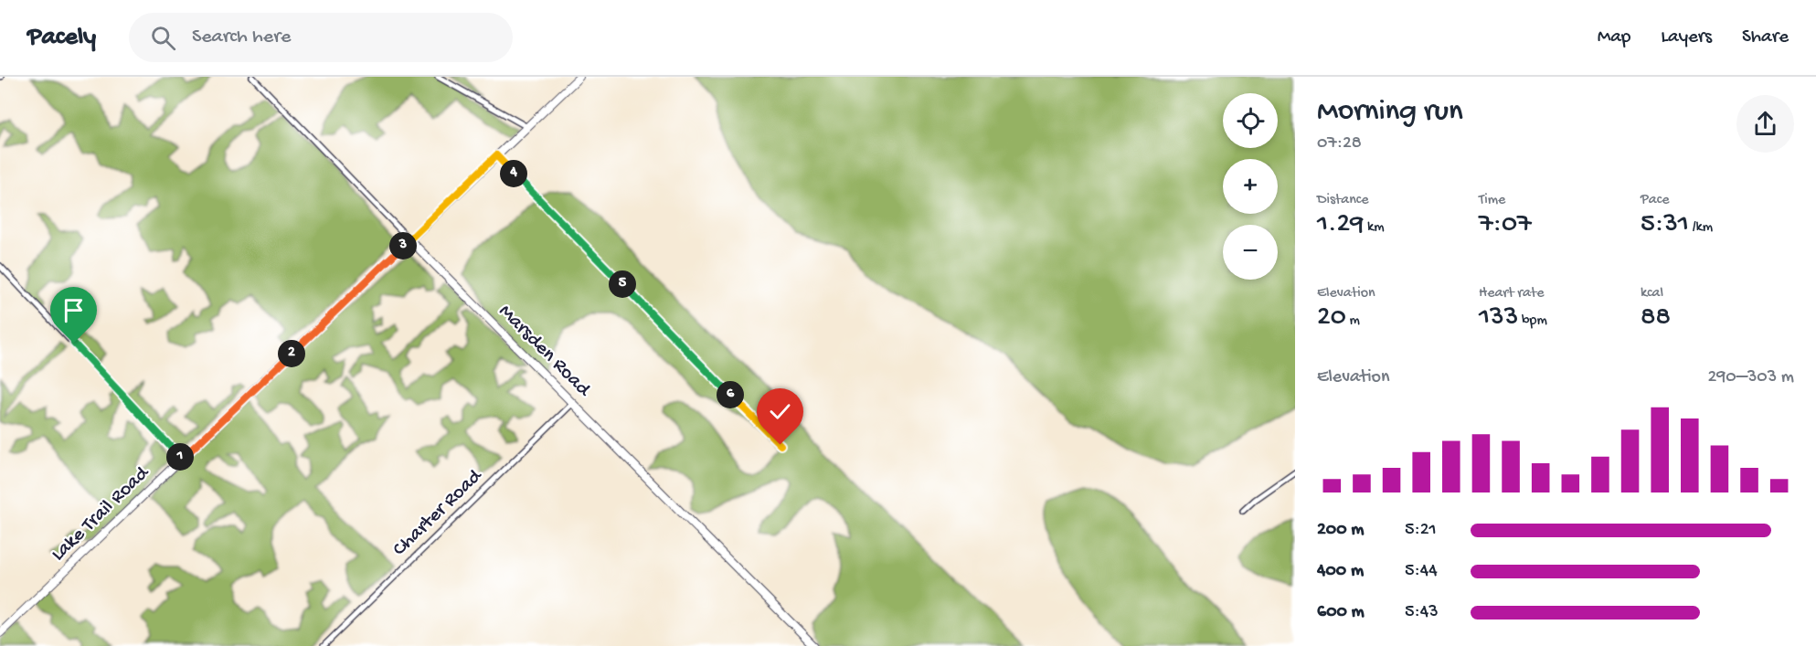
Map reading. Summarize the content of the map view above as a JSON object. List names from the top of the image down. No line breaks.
{"streets":{"street":["Marsden Road","Charter Road","Lake Trail Road"]},"crossings":[["Marsden Road","Charter Road"],["Marsden Road","Lake Trail Road"]],"page":{"header":"Pacely","search":"Search here","nav":["Map","Layers","Share"],"heading":["Morning run","07:28"],"map_buttons":["+","−"],"pins":["4","3","5","2","6","1"],"stats":[["Distance","1.29 km"],["Time","7:07"],["Pace","5:31 /km"],["Elevation","20 m"],["Heart rate","133 bpm"],["kcal","88"]],"chart":["Elevation","290–303 m"],"list":[{"name":"200 m","note":"5:21"},{"name":"400 m","note":"5:44"},{"name":"600 m","note":"5:43"}]}}
